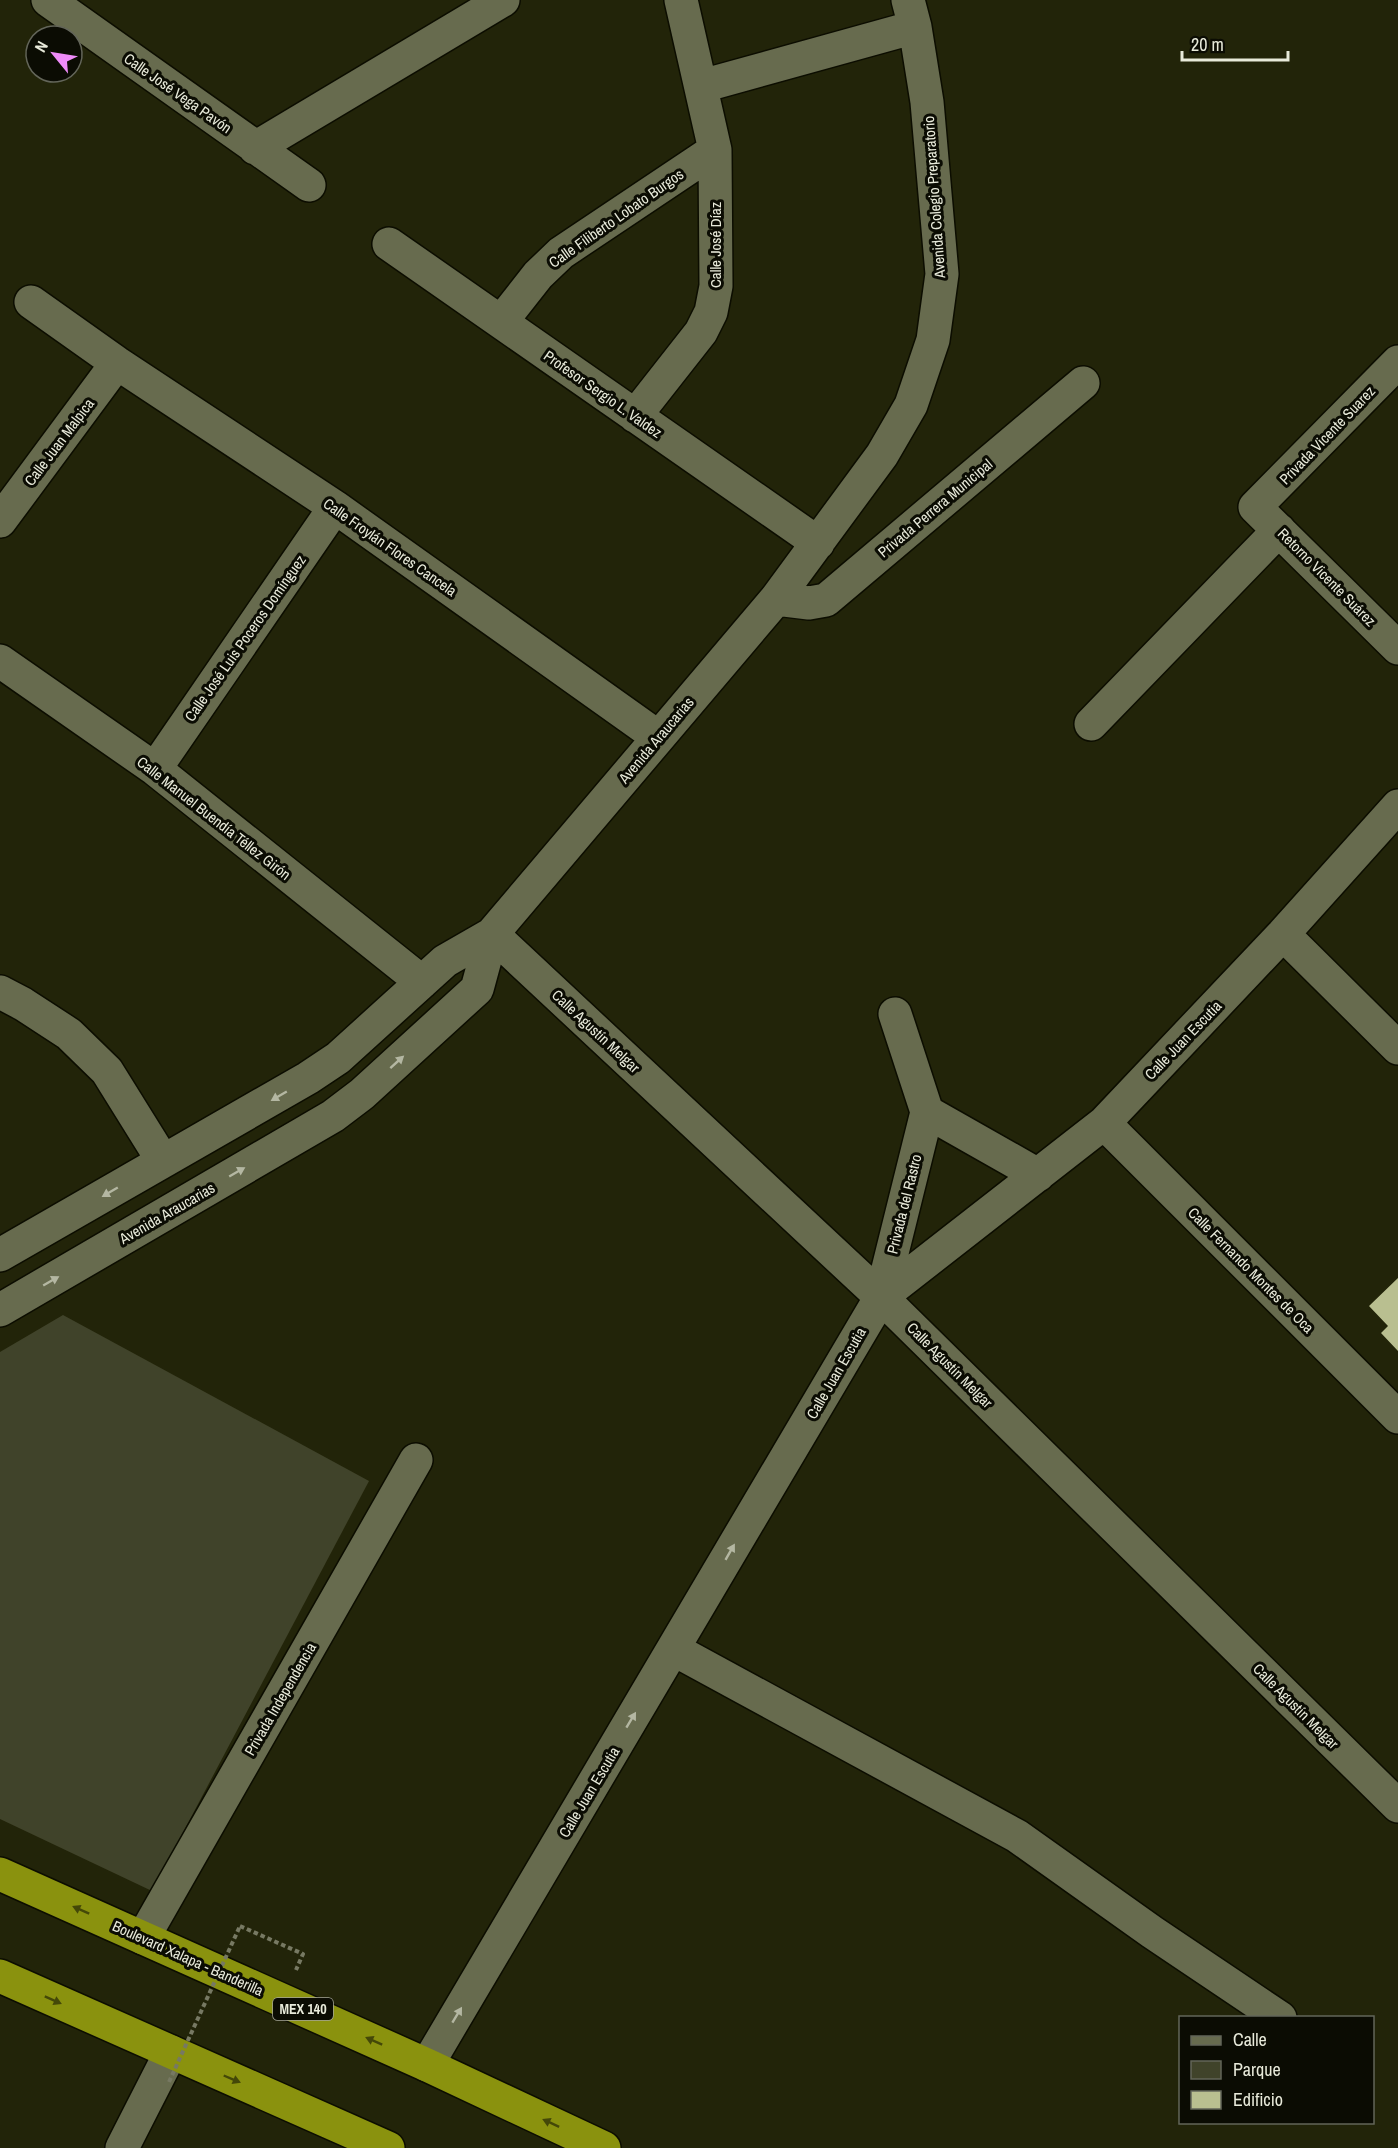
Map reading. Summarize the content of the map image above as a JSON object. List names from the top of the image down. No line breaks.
{"streets":{"highway":["Boulevard Xalapa - Banderilla","MEX 140"],"street":["Calle José Vega Pavón","Avenida Colegio Preparatorio","Calle Filiberto Lobato Burgos","Calle José Díaz","Profesor Sergio L. Valdez","Privada Vicente Suarez","Calle Juan Malpica","Privada Perrera Municipal","Calle Froylán Flores Cancela","Retorno Vicente Suárez","Calle José Luis Poceros Domínguez","Avenida Araucarias","Calle Manuel Buendía Téllez Girón","Calle Agustín Melgar","Calle Juan Escutia","Privada del Rastro","Calle Fernando Montes de Oca","Privada Independencia"]},"crossings":[["Avenida Colegio Preparatorio","Profesor Sergio L. Valdez"],["Avenida Colegio Preparatorio","Avenida Araucarias"],["Calle Filiberto Lobato Burgos","Calle José Díaz"],["Calle Filiberto Lobato Burgos","Profesor Sergio L. Valdez"],["Calle José Díaz","Profesor Sergio L. Valdez"],["Profesor Sergio L. Valdez","Avenida Araucarias"],["Privada Vicente Suarez","Retorno Vicente Suárez"],["Calle Juan Malpica","Calle Froylán Flores Cancela"],["Privada Perrera Municipal","Avenida Araucarias"],["Calle Froylán Flores Cancela","Calle José Luis Poceros Domínguez"],["Calle Froylán Flores Cancela","Avenida Araucarias"],["Calle José Luis Poceros Domínguez","Calle Manuel Buendía Téllez Girón"],["Avenida Araucarias","Calle Manuel Buendía Téllez Girón"],["Avenida Araucarias","Calle Agustín Melgar"],["Calle Agustín Melgar","Calle Juan Escutia"],["Calle Agustín Melgar","Privada del Rastro"],["Calle Juan Escutia","Privada del Rastro"],["Calle Juan Escutia","Calle Fernando Montes de Oca"],["Calle Juan Escutia","Boulevard Xalapa - Banderilla"],["Privada Independencia","Boulevard Xalapa - Banderilla"]],"one_way":["Calle Juan Escutia"],"legend":["Calle","Parque","Edificio"],"scale_bar":"20 m","north":"top left"}
